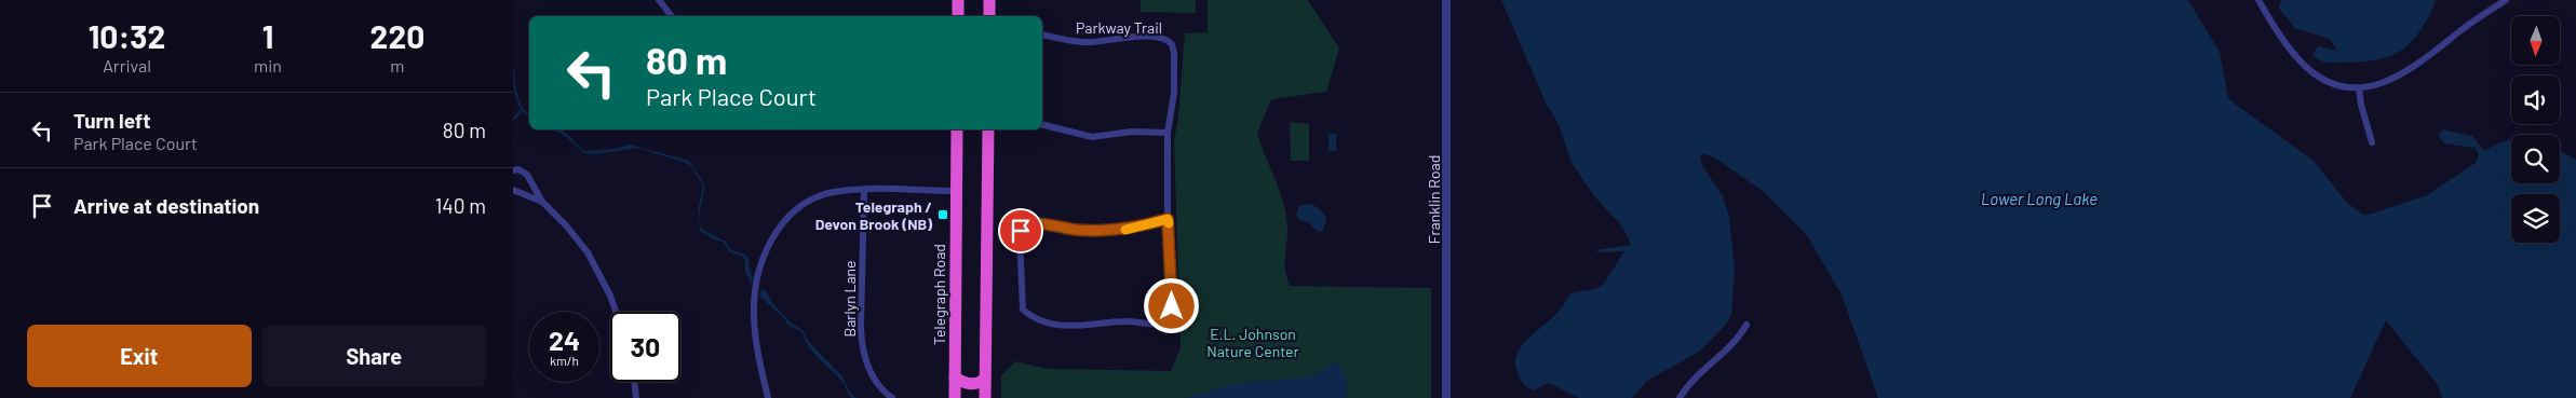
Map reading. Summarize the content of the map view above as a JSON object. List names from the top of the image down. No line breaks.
{"streets":{"highway":["Telegraph Road"],"street":["Parkway Trail","Franklin Road","Barlyn Lane"]},"water":["Lower Long Lake"],"parks":["E.L. Johnson Nature Center"],"places":{"transit":["Telegraph / Devon Brook (NB)"]},"north":"bottom","page":{"eta":["10:32","Arrival","1","min","220","m"],"turn":["80 m","Park Place Court"],"list":[{"name":"Turn left","note":"Park Place Court","value":"80 m"},{"name":"Arrive at destination","value":"140 m"}],"speed":"24 km/h","limit":"30","buttons":["Exit","Share"]}}
